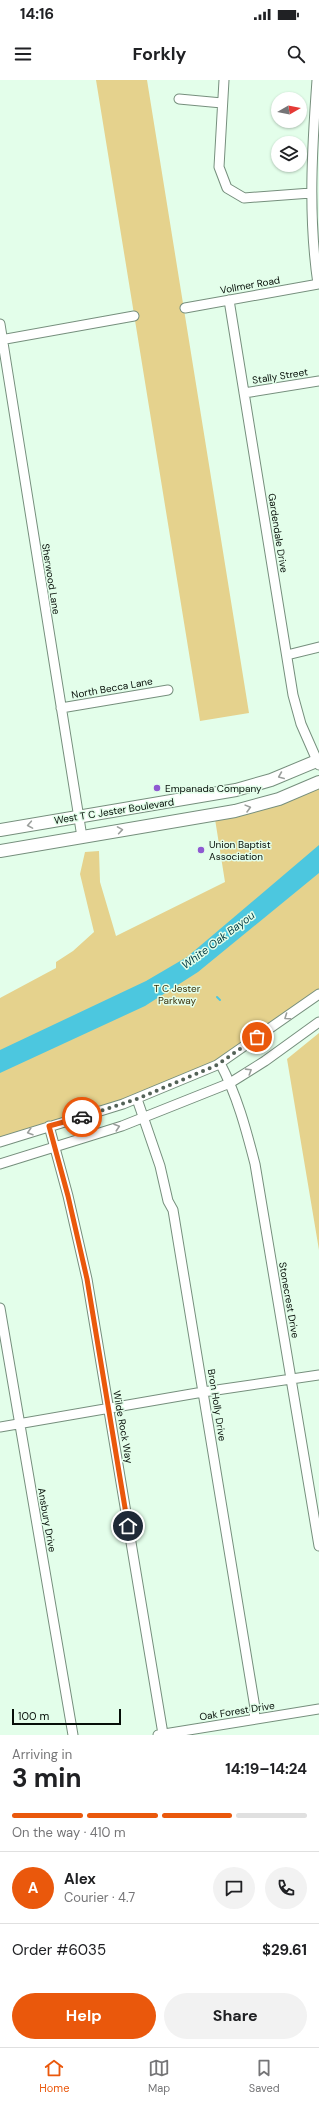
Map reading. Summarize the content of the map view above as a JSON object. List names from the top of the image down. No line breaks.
{"streets":{"main road":["West T C Jester Boulevard"],"street":["Vollmer Road","Stally Street","Gardendale Drive","Sherwood Lane","North Becca Lane","Stonecrest Drive","Bron Holly Drive","Wilde Rock Way","Ansbury Drive","Oak Forest Drive"]},"crossings":[["Vollmer Road","Gardendale Drive"],["Stally Street","Gardendale Drive"],["Gardendale Drive","West T C Jester Boulevard"],["Sherwood Lane","North Becca Lane"],["Sherwood Lane","West T C Jester Boulevard"],["Bron Holly Drive","Oak Forest Drive"],["Wilde Rock Way","Oak Forest Drive"]],"water":["White Oak Bayou"],"parks":["T C Jester Parkway"],"places":["Empanada Company","Union Baptist Association"],"scale_bar":"100 m","north":"right","page":{"status":"14:16","header":"Forkly","scale":"100 m","heading":["3 min","Arriving in","14:19–14:24"],"panel":["Alex","Courier · 4.7","Order #6035","$29.61"],"bar":"On the way · 410 m","round":"A","buttons":["Help","Share"],"tabs":["Home","Map","Saved"]}}
